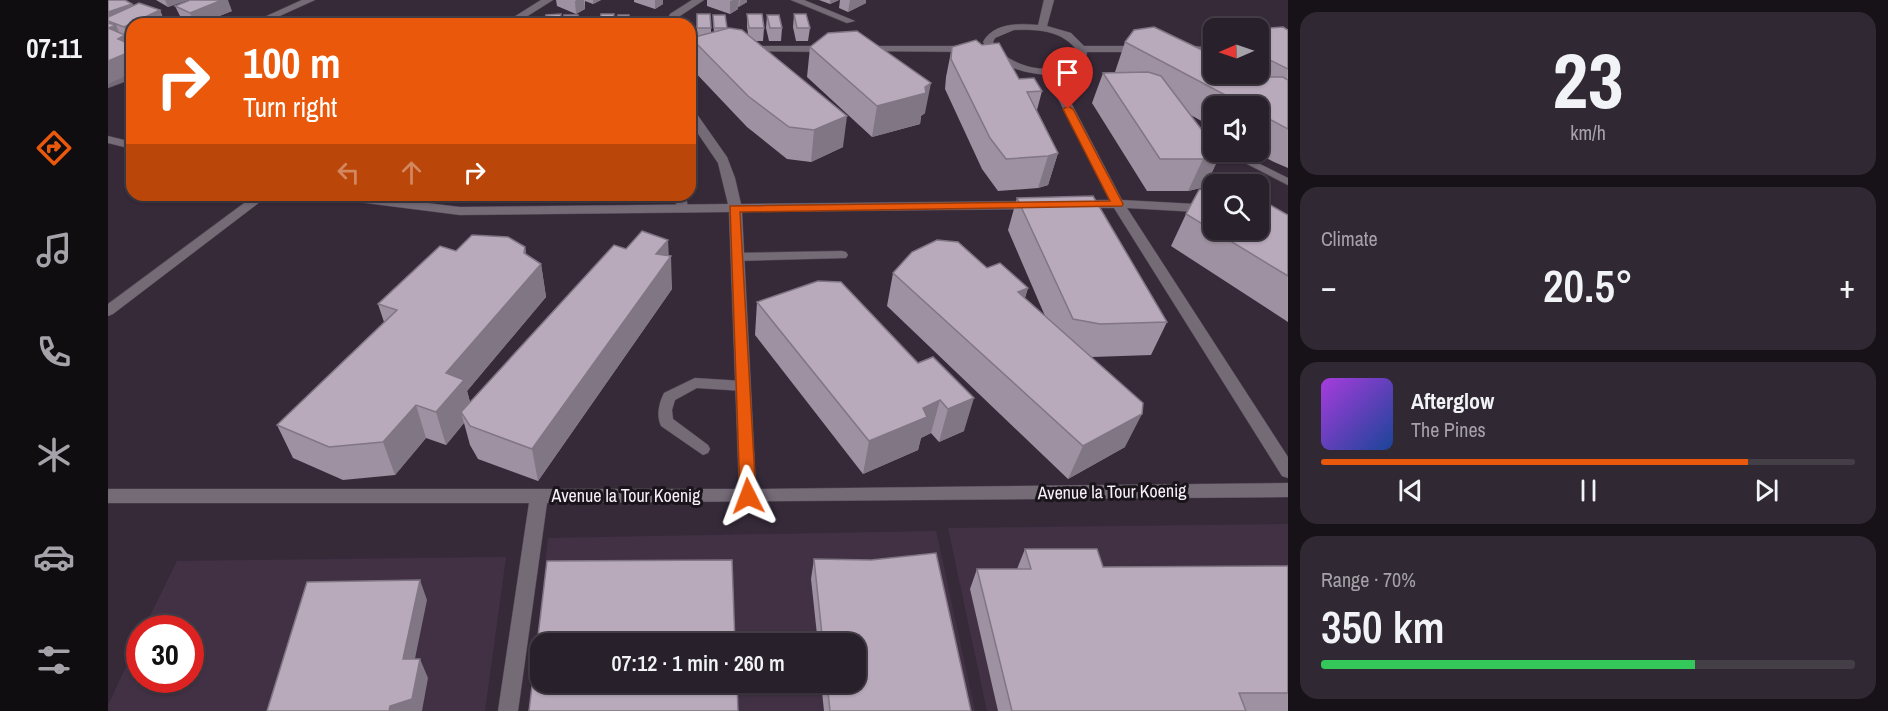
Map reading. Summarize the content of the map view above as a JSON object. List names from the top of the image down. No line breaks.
{"streets":{"street":["Avenue la Tour Koenig"]},"north":"left","page":{"tabs":"07:11","tile":[["23","km/h"],"Climate",["Range · 70%","350 km"]],"turn":["100 m","Turn right"],"heat":["−","20.5°","+"],"song":["Afterglow","The Pines"],"limit":"30","trip":"07:12 · 1 min · 260 m"}}
